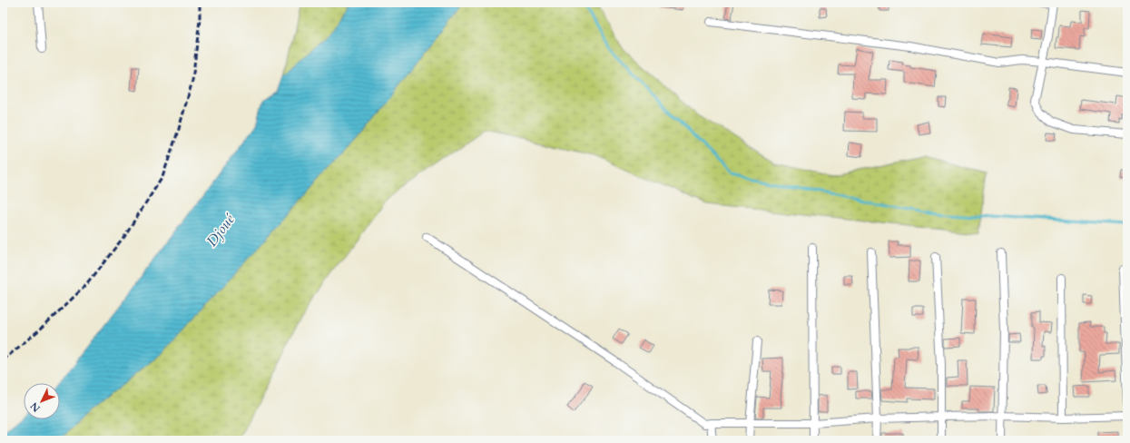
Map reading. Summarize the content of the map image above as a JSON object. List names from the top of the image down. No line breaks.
{"water":["Djoué"],"north":"bottom left"}
